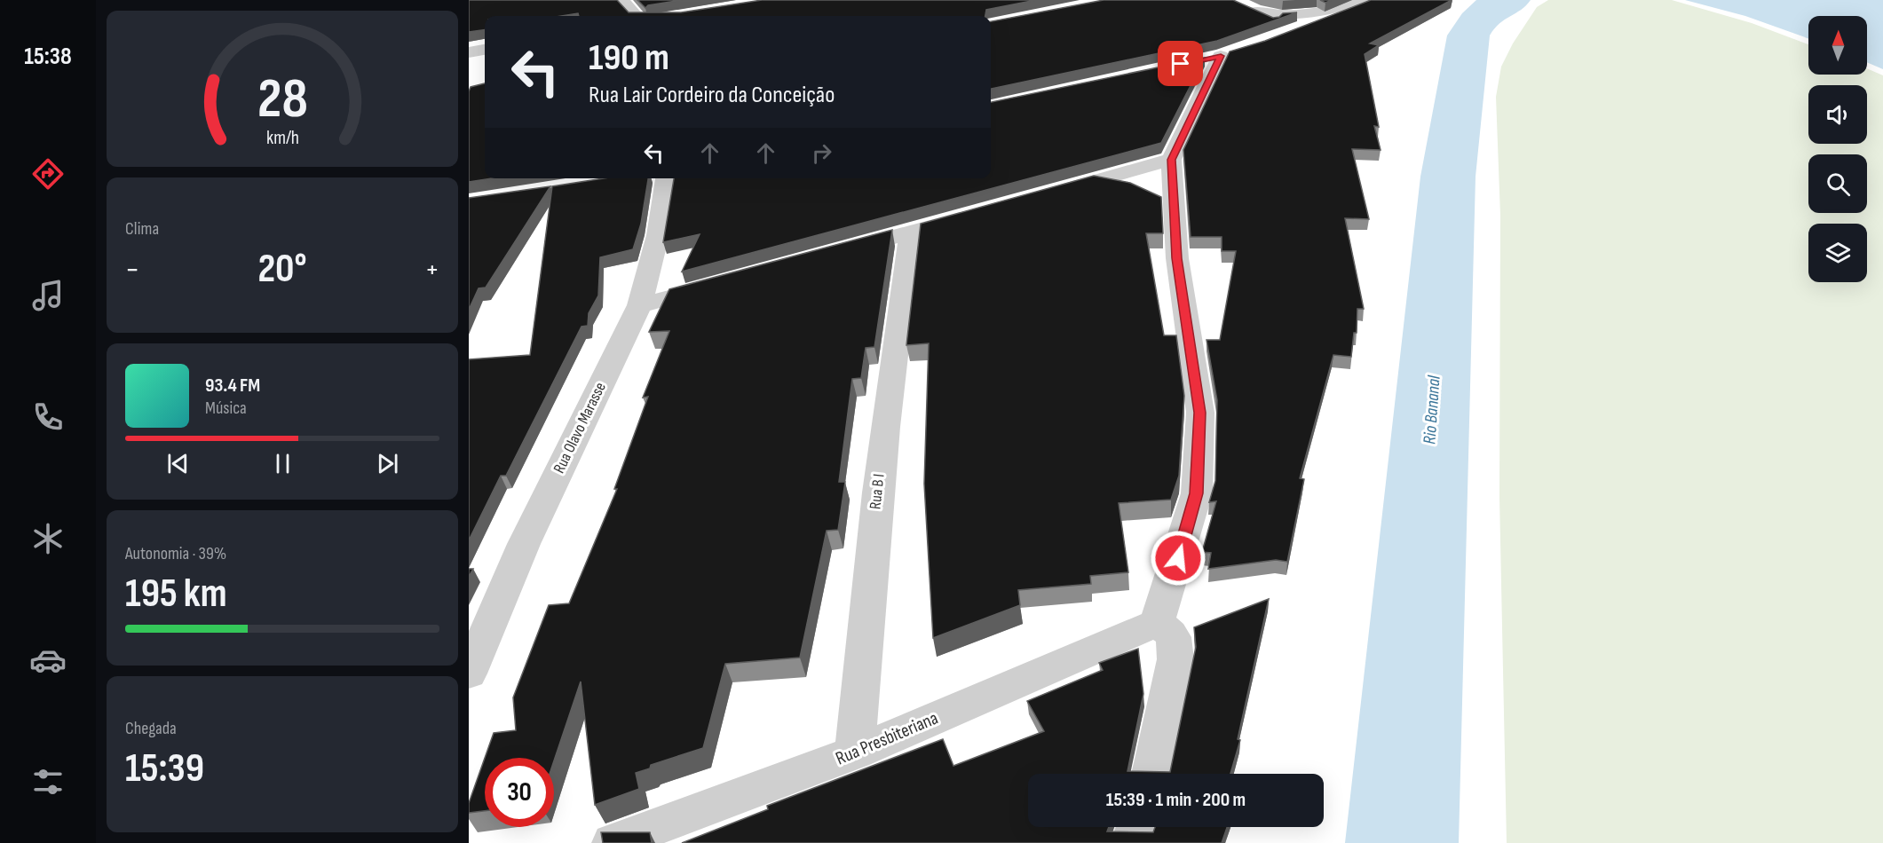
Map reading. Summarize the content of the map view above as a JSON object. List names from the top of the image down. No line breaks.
{"streets":{"street":["Rua Olavo Marasse","Rua B I","Rua Presbiteriana"]},"crossings":[["Rua B I","Rua Presbiteriana"]],"water":["Rio Bananal"],"north":"top","page":{"tabs":"15:38","turn":["190 m","Rua Lair Cordeiro da Conceição"],"tile":["Clima",["Autonomia · 39%","195 km"],["Chegada","15:39"]],"heat":["−","20°","+"],"song":["93.4 FM","Música"],"limit":"30","trip":"15:39 · 1 min · 200 m","gauge":["28","km/h"]}}
